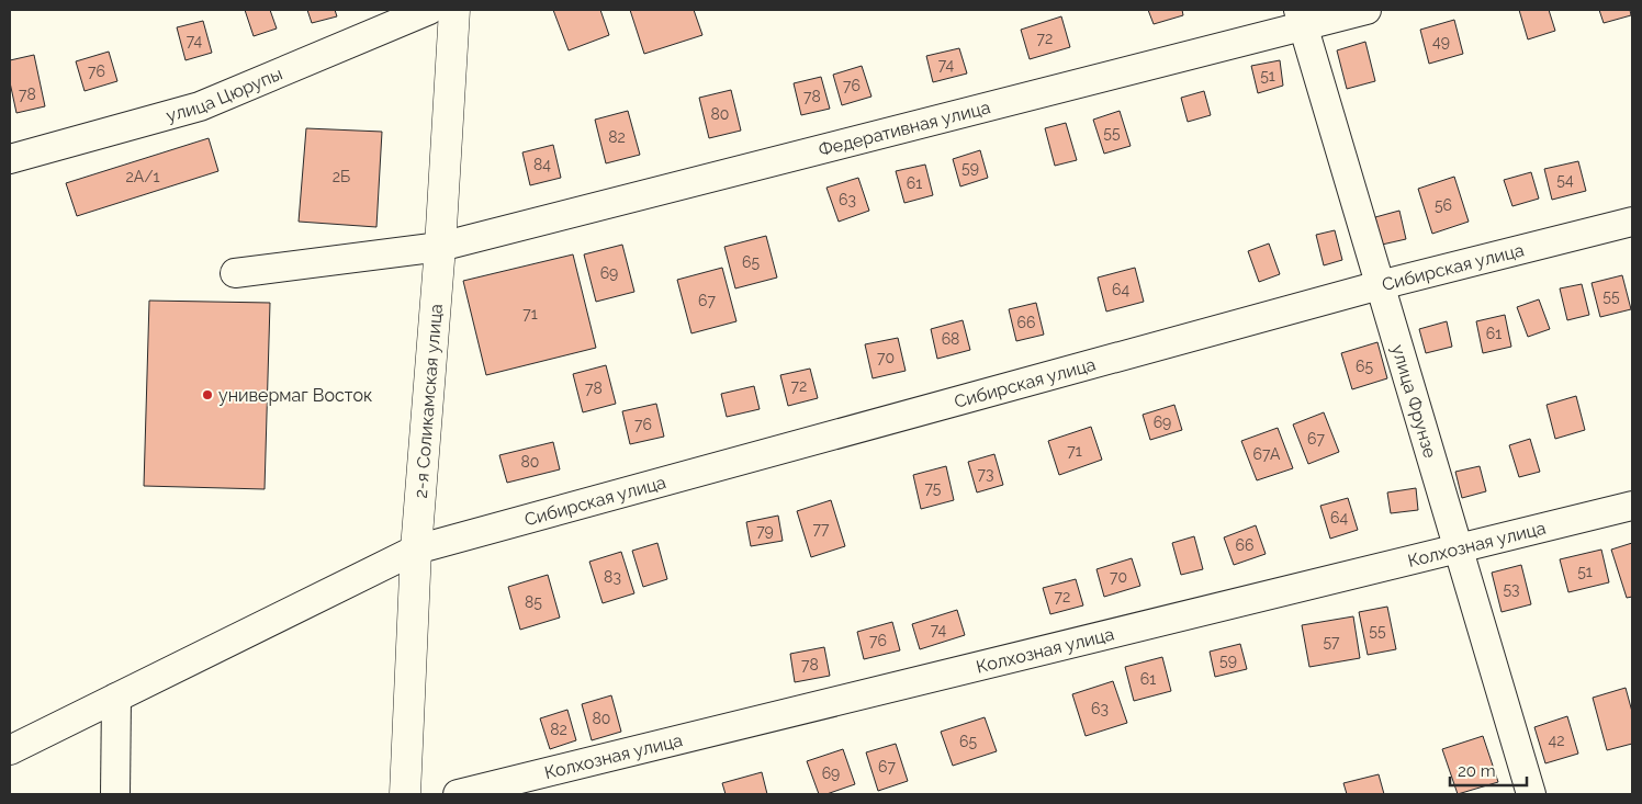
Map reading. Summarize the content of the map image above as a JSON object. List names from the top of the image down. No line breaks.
{"streets":{"main road":["2-я Соликамская улица"],"street":["улица Цюрупы","Федеративная улица","Сибирская улица","улица Фрунзе","Колхозная улица"]},"crossings":[["Федеративная улица","2-я Соликамская улица"],["Федеративная улица","улица Фрунзе"],["Сибирская улица","2-я Соликамская улица"],["Сибирская улица","улица Фрунзе"],["улица Фрунзе","Колхозная улица"]],"places":["универмаг Восток"],"house_numbers":["72","74","49","74","76","51","76","78","78","80","55","82","84","59","2А/1","2Б","54","61","63","56","65","69","64","55","67","71","66","61","68","70","65","72","78","69","76","67","71","67А","80","73","75","64","77","79","66","51","83","70","53","72","85","74","55","76","57","59","78","61","63","80","82","42","65","67","69"],"scale_bar":"20 m"}
